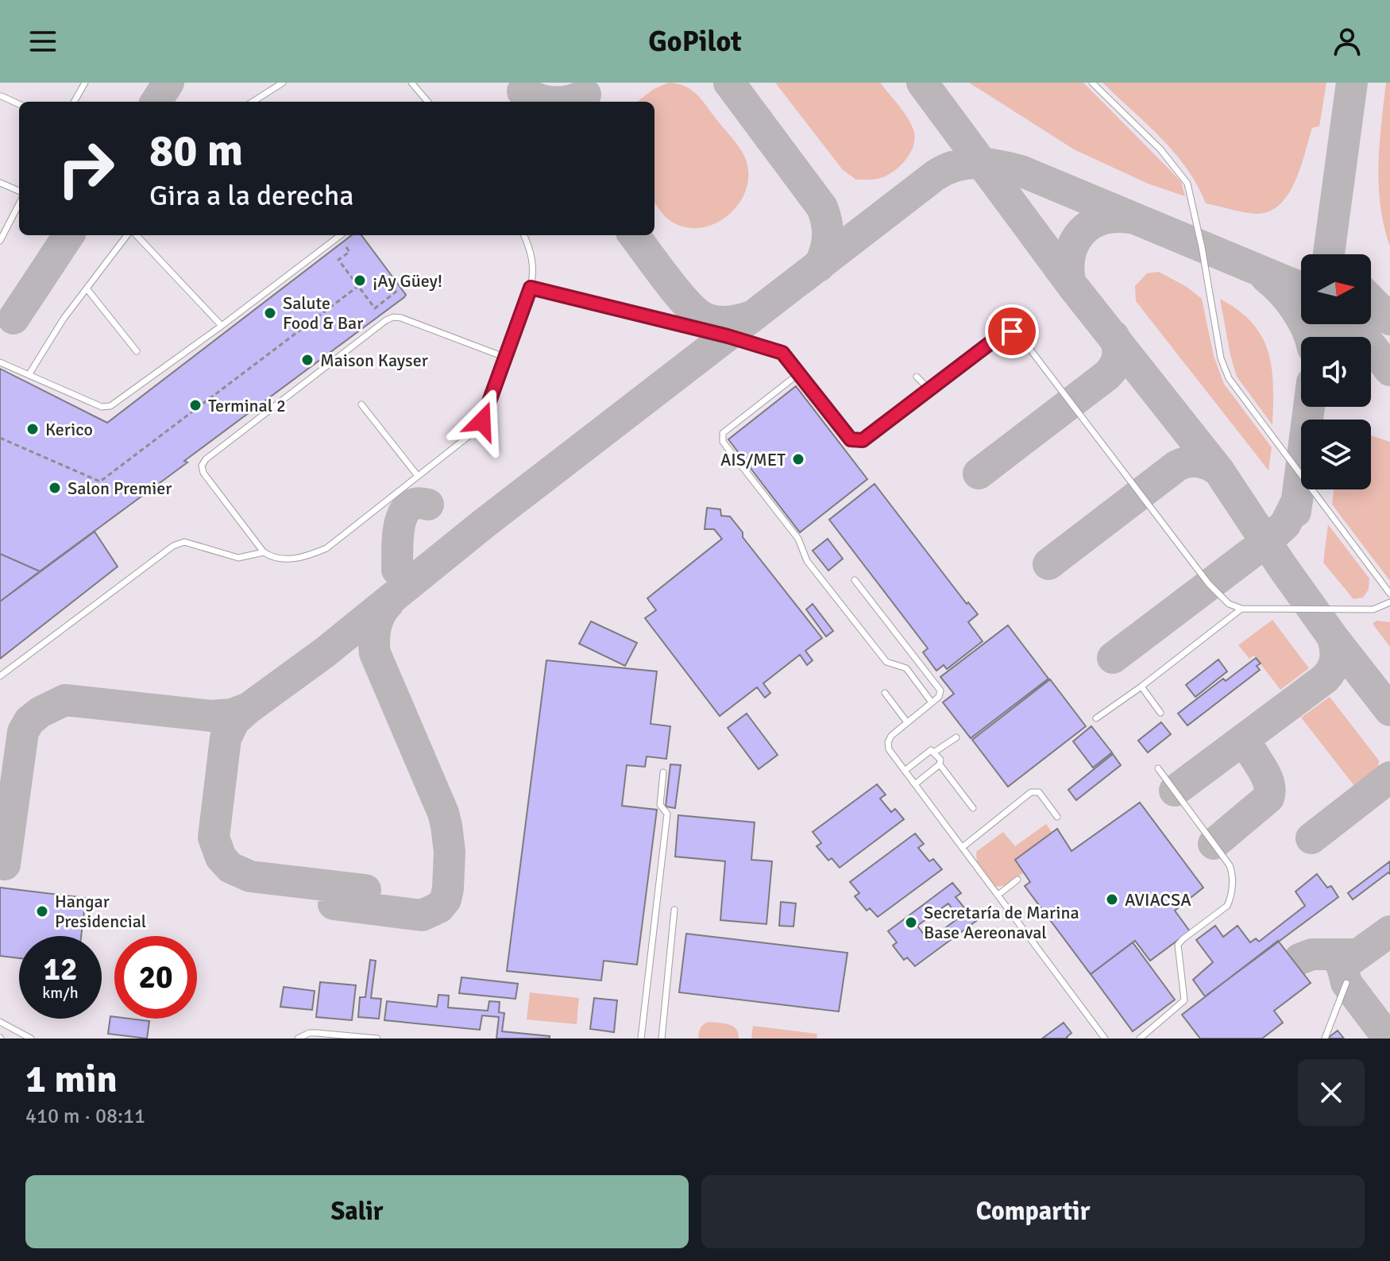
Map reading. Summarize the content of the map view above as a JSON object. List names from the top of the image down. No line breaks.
{"places":["¡Ay Güey!","Salute Food & Bar","Maison Kayser","Terminal 2","Kerico","AIS/MET","Salon Premier","AVIACSA","Hangar Presidencial","Secretaría de Marina Base Aereonaval"],"north":"right","page":{"header":"GoPilot","turn":["80 m","Gira a la derecha"],"speed":"12 km/h","limit":"20","heading":["1 min","410 m · 08:11"],"buttons":["Salir","Compartir"]}}
